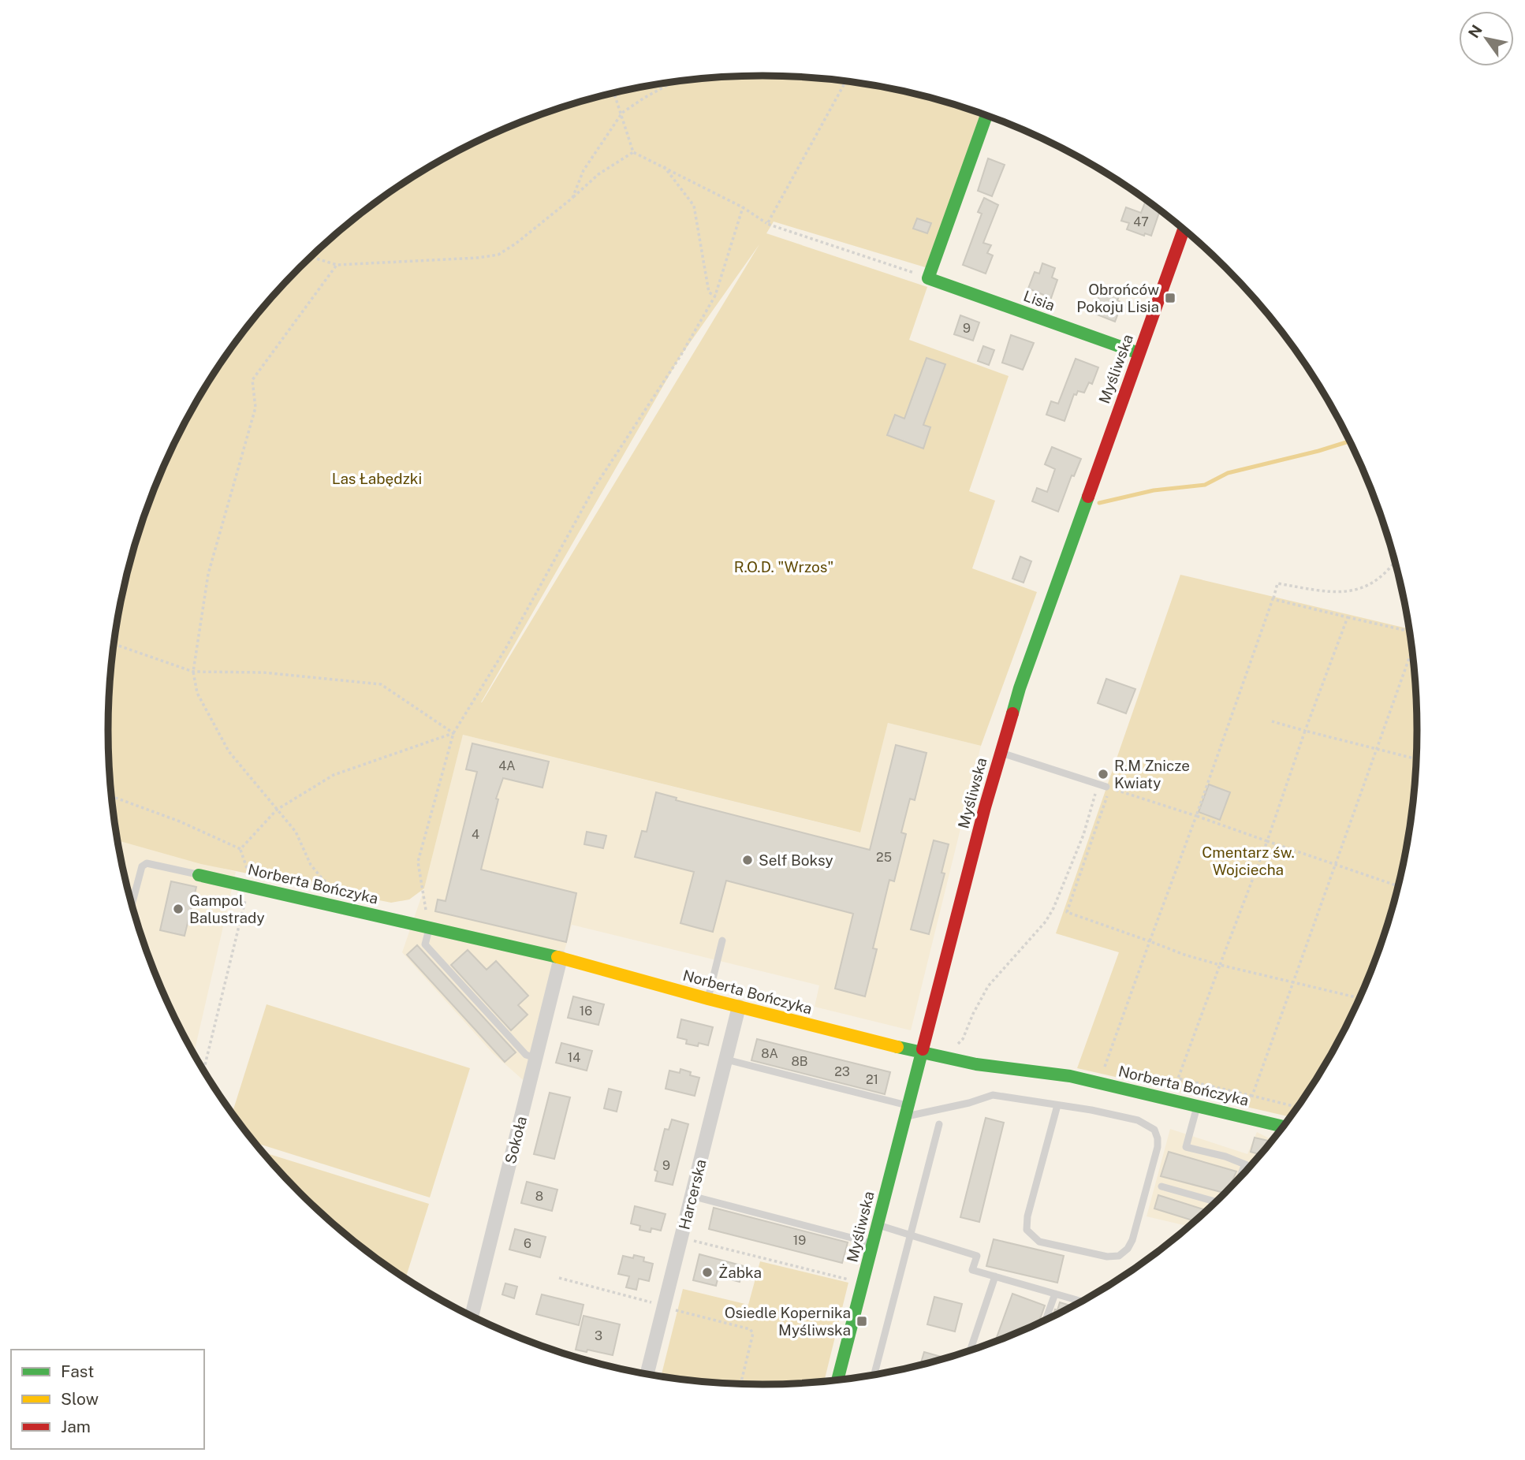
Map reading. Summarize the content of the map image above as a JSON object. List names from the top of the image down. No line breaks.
{"streets":{"street":["Lisia","Myśliwska","Norberta Bończyka","Sokoła","Harcerska"]},"crossings":[["Lisia","Myśliwska"],["Myśliwska","Norberta Bończyka"],["Norberta Bończyka","Sokoła"],["Norberta Bończyka","Harcerska"]],"parks":["Las Łabędzki","R.O.D. \"Wrzos\"","Cmentarz św. Wojciecha"],"places":{"transit":["Obrońców Pokoju Lisia","Osiedle Kopernika Myśliwska"],"other":["R.M Znicze Kwiaty","Self Boksy","Gampol Balustrady","Żabka"]},"house_numbers":["47","9","4A","4","25","16","8A","14","8B","23","21","9","8","19","6","3"],"legend":["Fast","Slow","Jam"],"north":"top left"}
